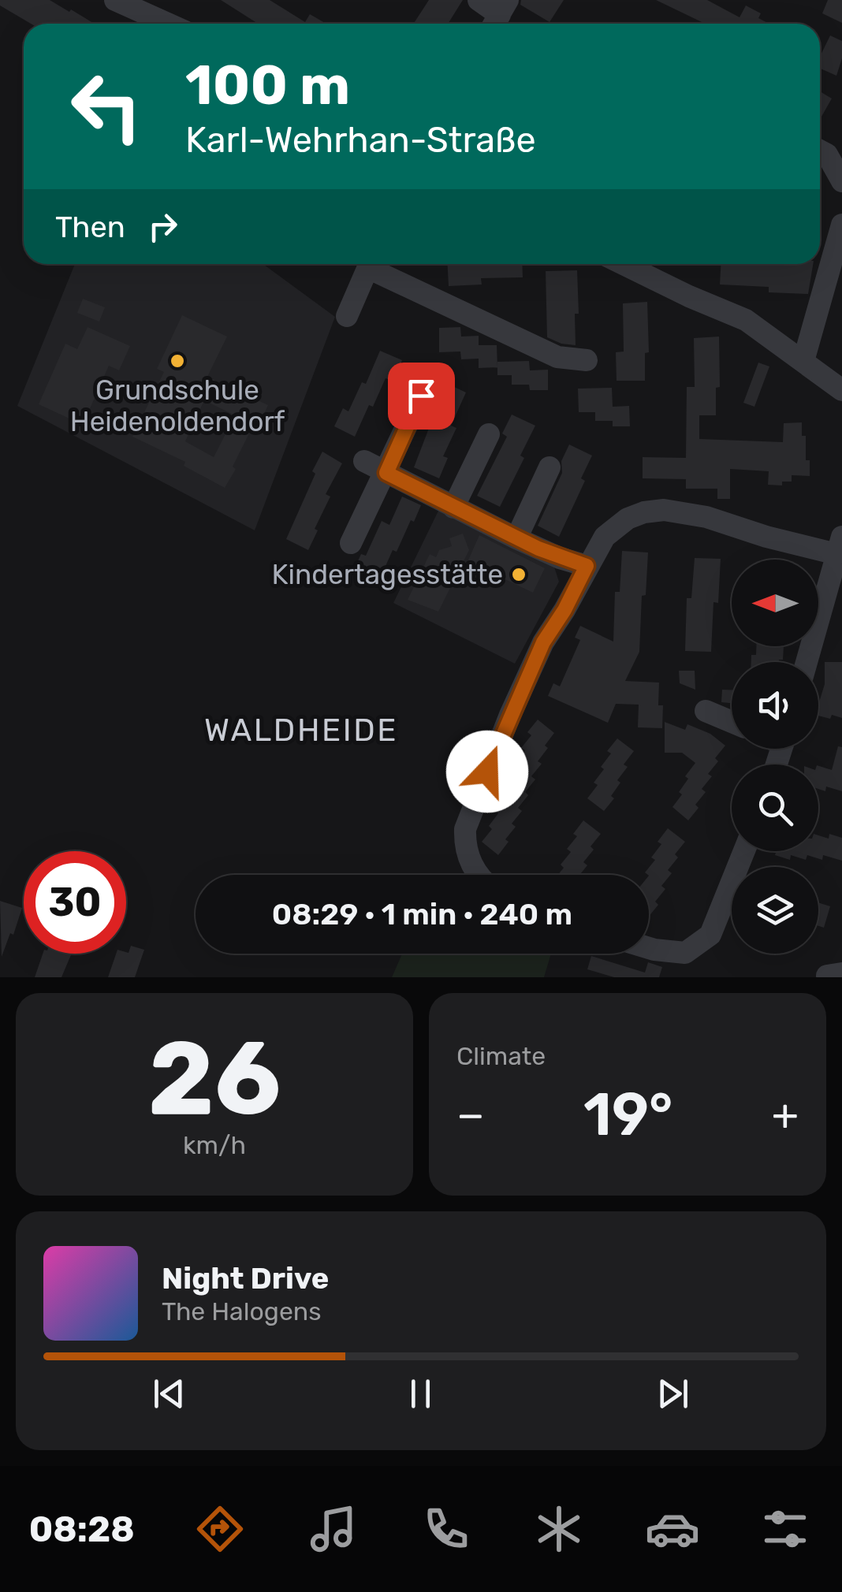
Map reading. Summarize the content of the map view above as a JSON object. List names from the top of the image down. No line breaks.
{"districts":["WALDHEIDE"],"places":["Grundschule Heidenoldendorf","Kindertagesstätte"],"north":"left","page":{"turn":["100 m","Karl-Wehrhan-Straße"],"then":"Then","limit":"30","trip":"08:29 · 1 min · 240 m","tile":[["26","km/h"],"Climate"],"heat":["−","19°","+"],"song":["Night Drive","The Halogens"],"tabs":"08:28"}}
